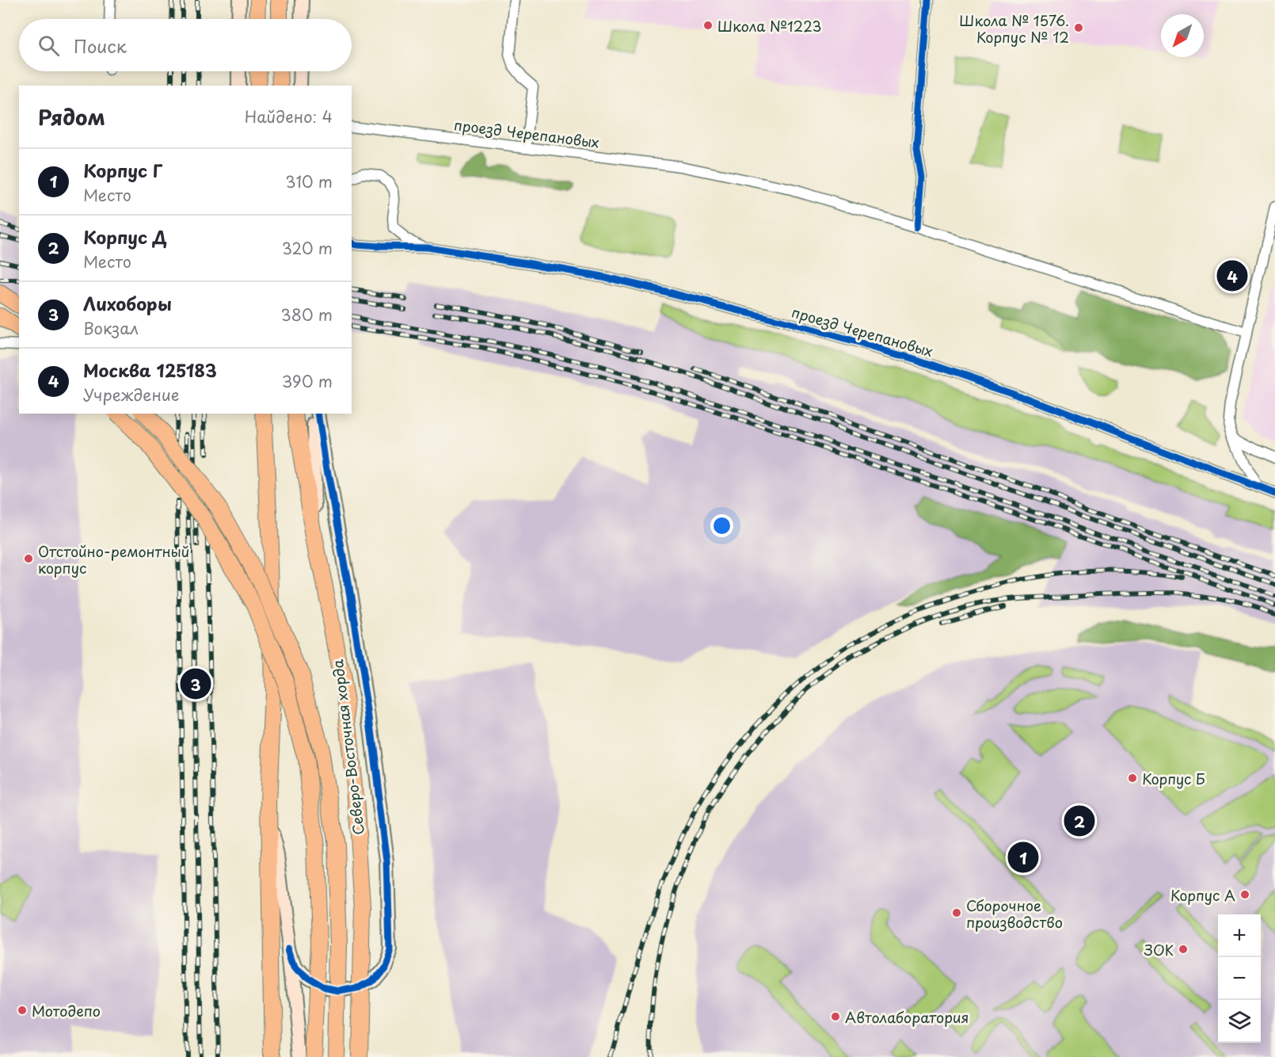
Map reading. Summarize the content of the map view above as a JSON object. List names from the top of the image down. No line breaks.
{"streets":{"main road":["Северо-Восточная хорда"],"street":["проезд Черепановых"]},"places":["Школа №1223","Школа № 1576. Корпус № 12","Отстойно-ремонтный корпус","Корпус Б","Корпус А","Сборочное производство","ЗОК","Мотодепо","Автолаборатория"],"north":"bottom left","page":{"search":"Поиск","heading":["Рядом","Найдено: 4"],"list":[{"mark":"1","name":"Корпус Г","note":"Место","value":"310 m"},{"mark":"2","name":"Корпус Д","note":"Место","value":"320 m"},{"mark":"3","name":"Лихоборы","note":"Вокзал","value":"380 m"},{"mark":"4","name":"Москва 125183","note":"Учреждение","value":"390 m"}],"pins":["4","3","2","1"],"map_buttons":["+","−"]}}
